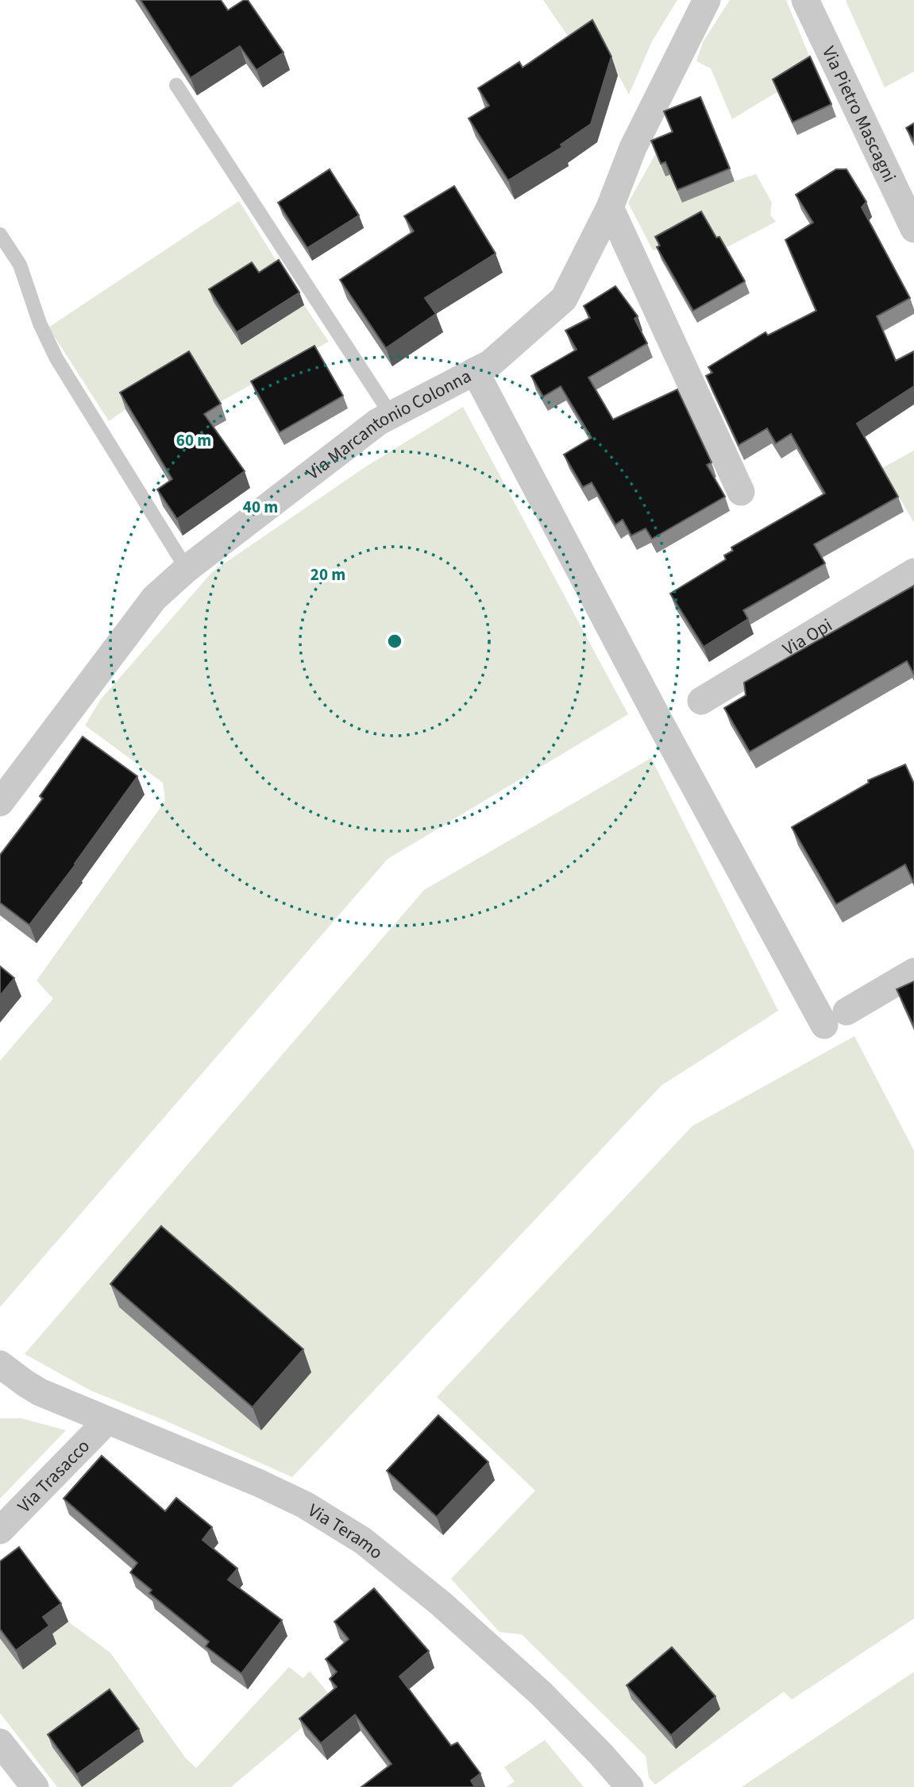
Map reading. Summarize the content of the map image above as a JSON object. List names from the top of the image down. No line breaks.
{"streets":{"street":["Via Pietro Mascagni","Via Marcantonio Colonna","Via Opi","Via Trasacco","Via Teramo"]},"crossings":[["Via Trasacco","Via Teramo"]],"rings":["60 m","40 m","20 m"]}
